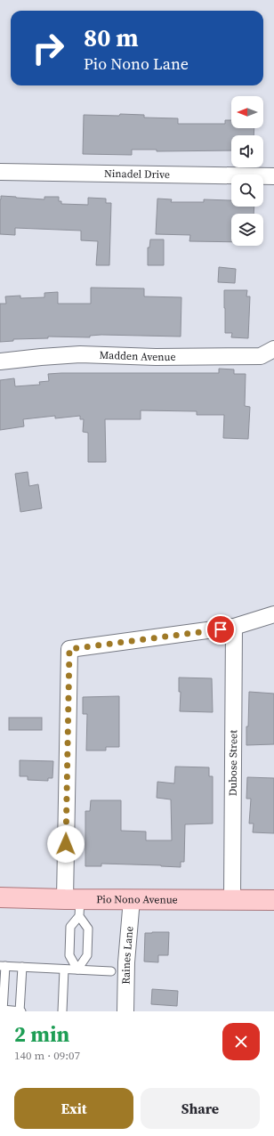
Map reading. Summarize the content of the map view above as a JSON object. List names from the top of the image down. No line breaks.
{"streets":{"main road":["Pio Nono Avenue"],"street":["Ninadel Drive","Madden Avenue","Dubose Street","Raines Lane"]},"crossings":[["Dubose Street","Pio Nono Avenue"],["Pio Nono Avenue","Raines Lane"]],"north":"left","page":{"turn":["80 m","Pio Nono Lane"],"heading":["2 min","140 m · 09:07"],"buttons":["Exit","Share"]}}
